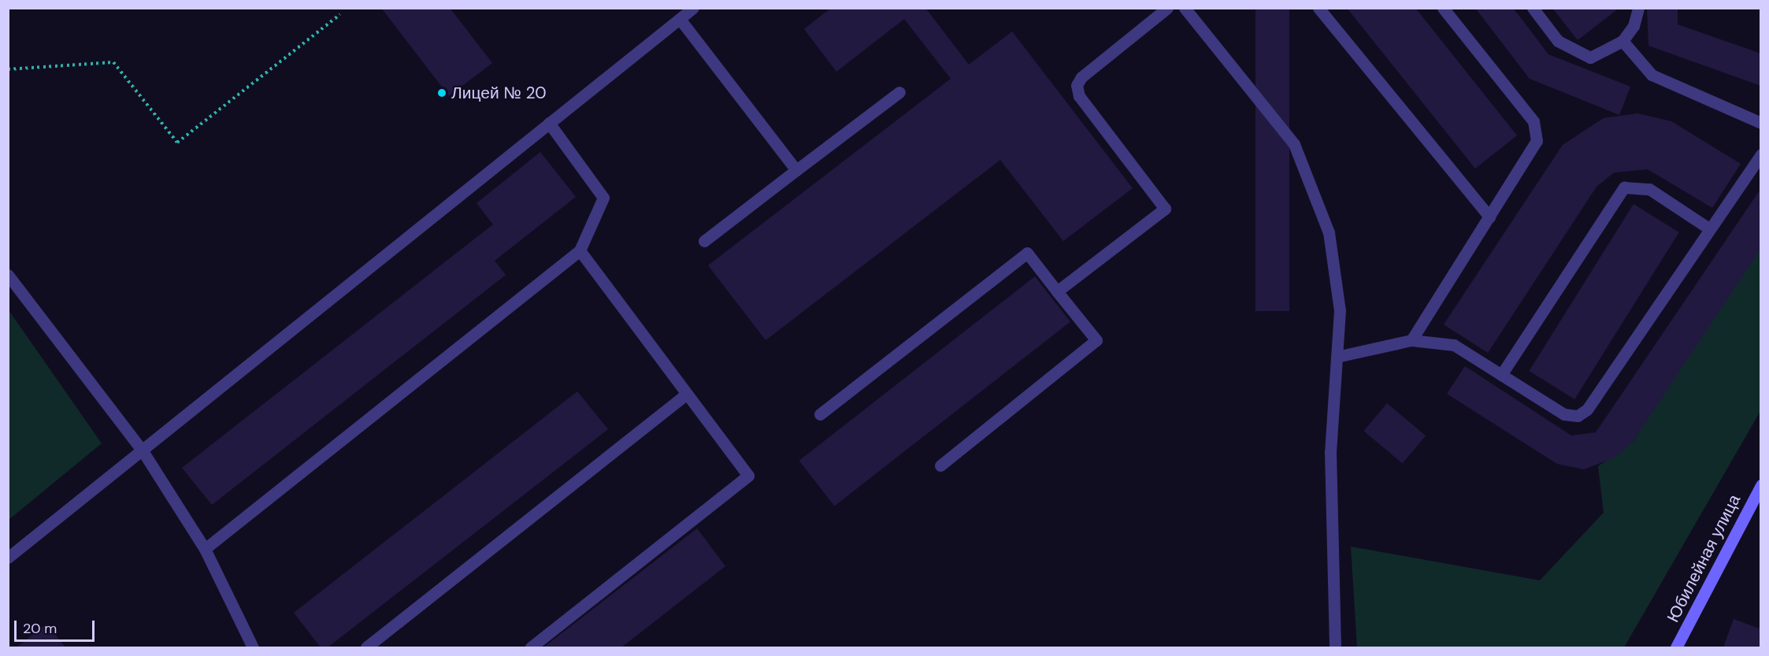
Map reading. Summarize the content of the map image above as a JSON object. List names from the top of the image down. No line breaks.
{"streets":{"street":["Юбилейная улица"]},"places":["Лицей № 20"],"scale_bar":"20 m"}
